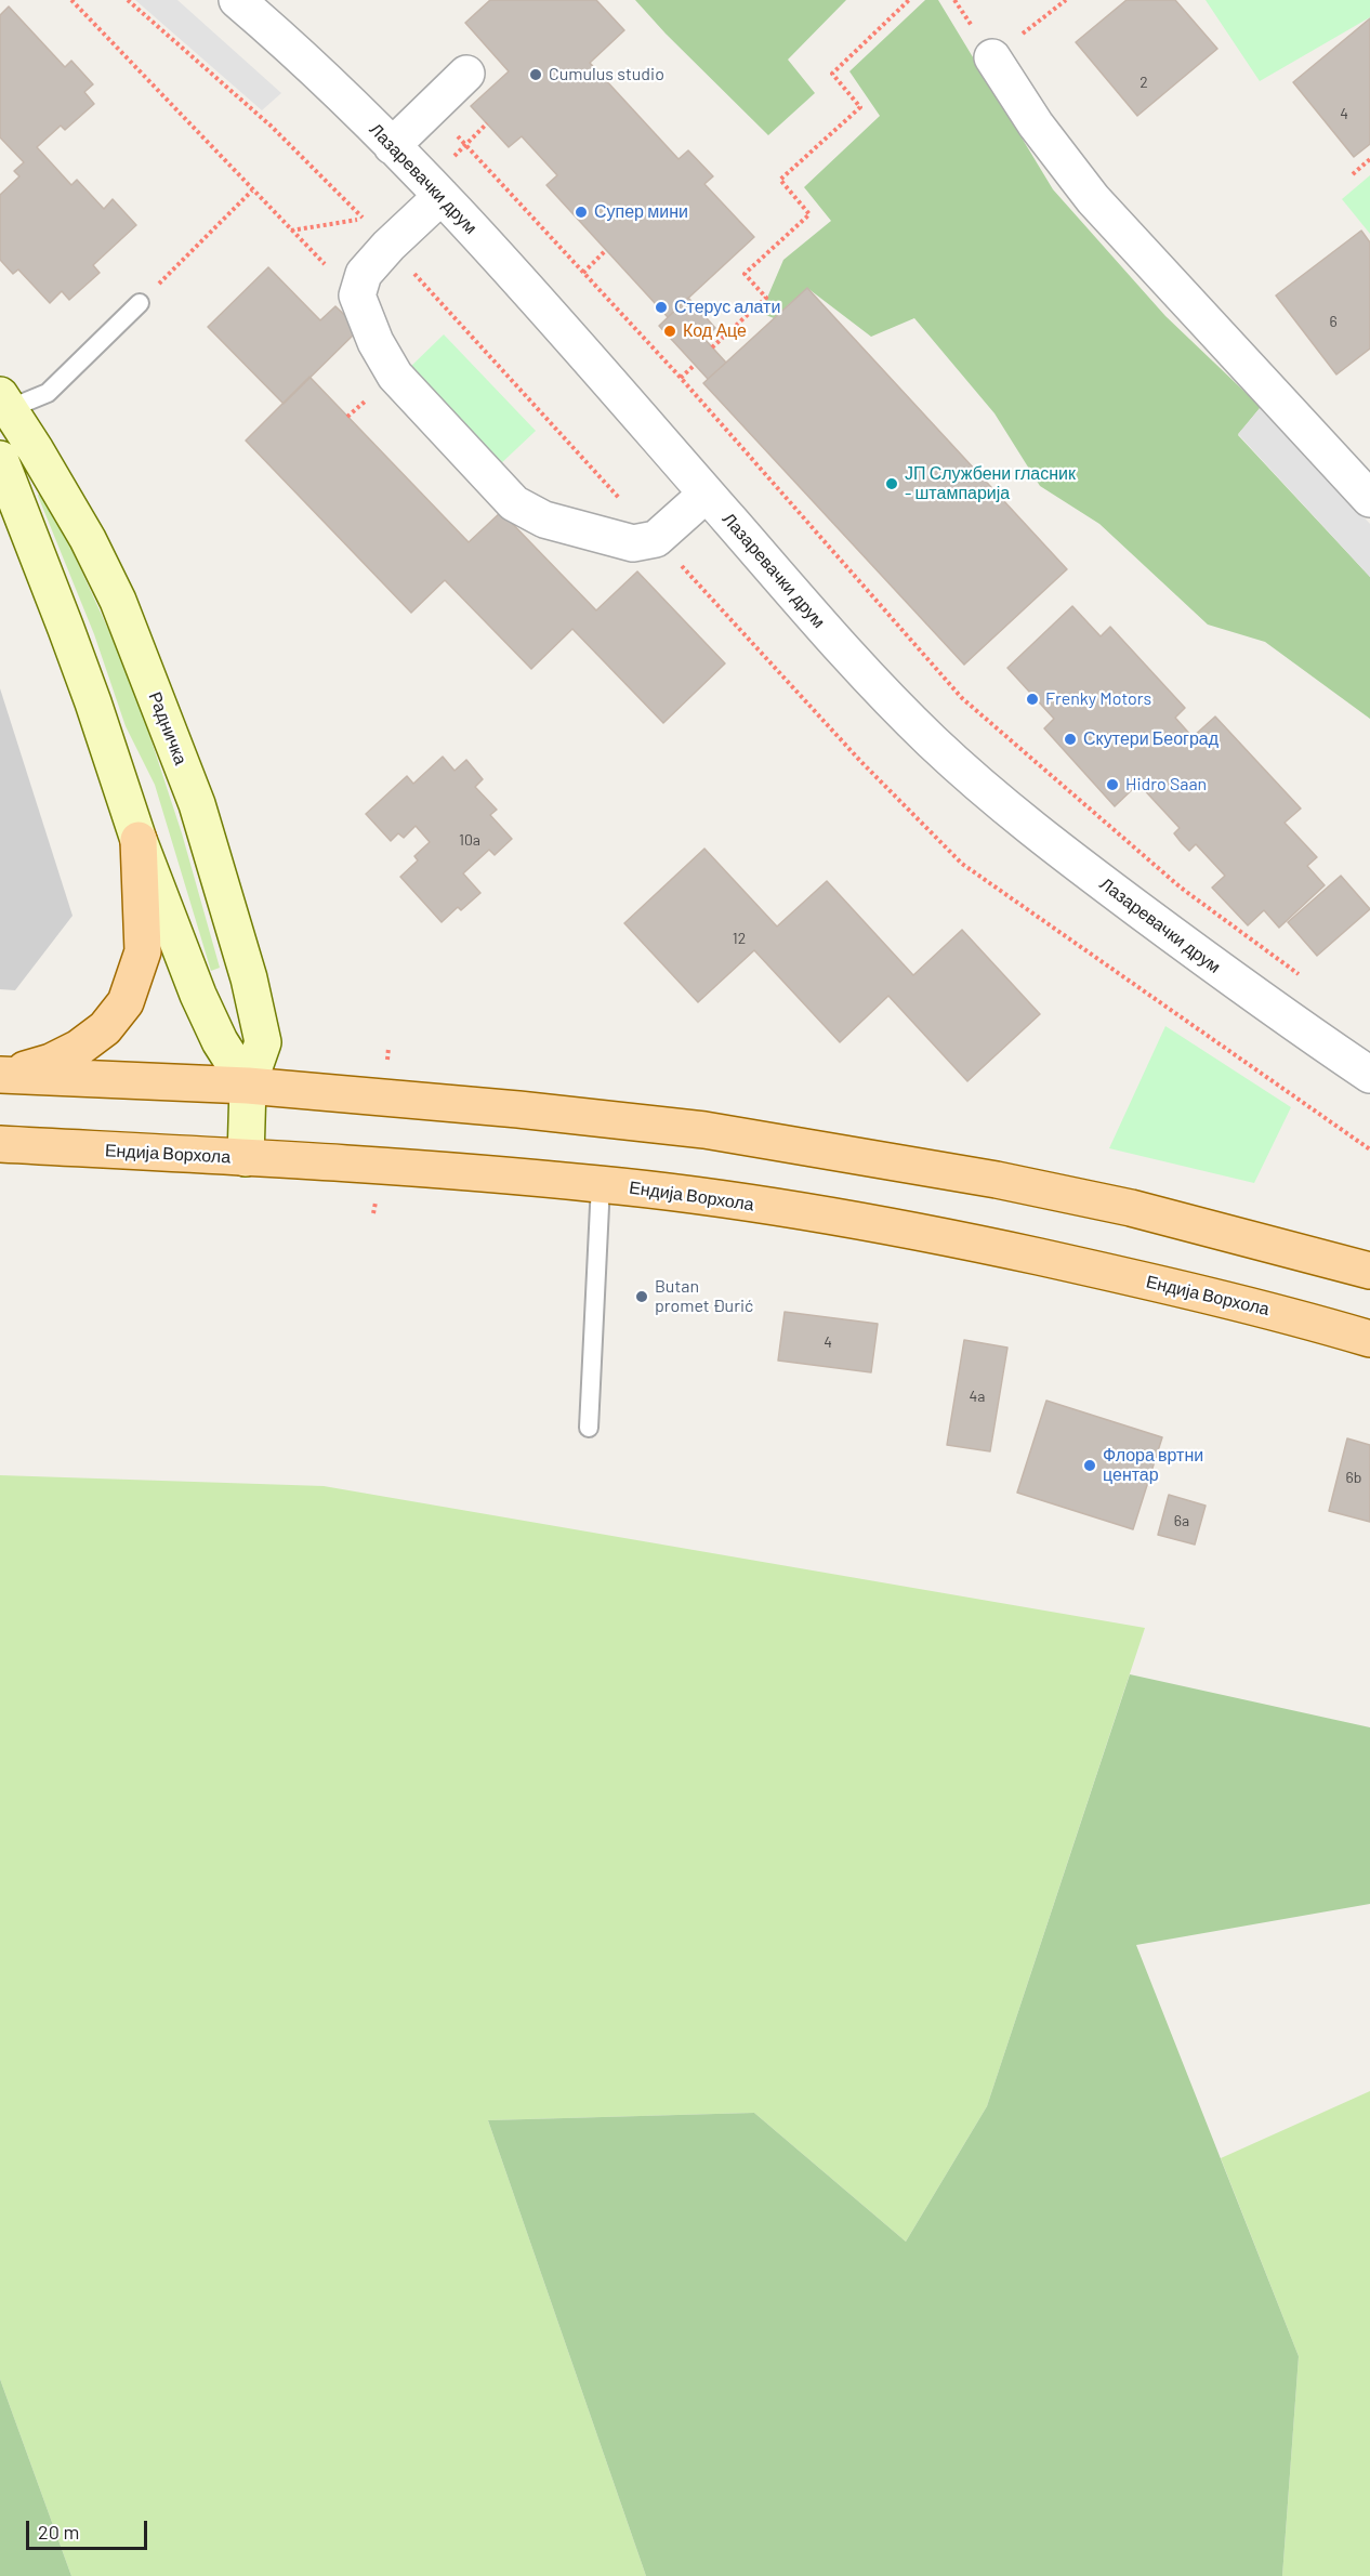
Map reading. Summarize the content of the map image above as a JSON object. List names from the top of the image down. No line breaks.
{"streets":{"main road":["Ендија Ворхола"],"street":["Лазаревачки друм","Радничка"]},"crossings":[["Радничка","Ендија Ворхола"]],"places":["Cumulus studio","Супер мини","Стерус алати","Код Аце","ЈП Службени гласник - штампарија","Frenky Motors","Скутери Београд","Hidro Saan","Butan promet Đurić","Флора вртни центар"],"house_numbers":["2","4","6","10a","12","4","4a","6b","6a"],"scale_bar":"20 m"}
